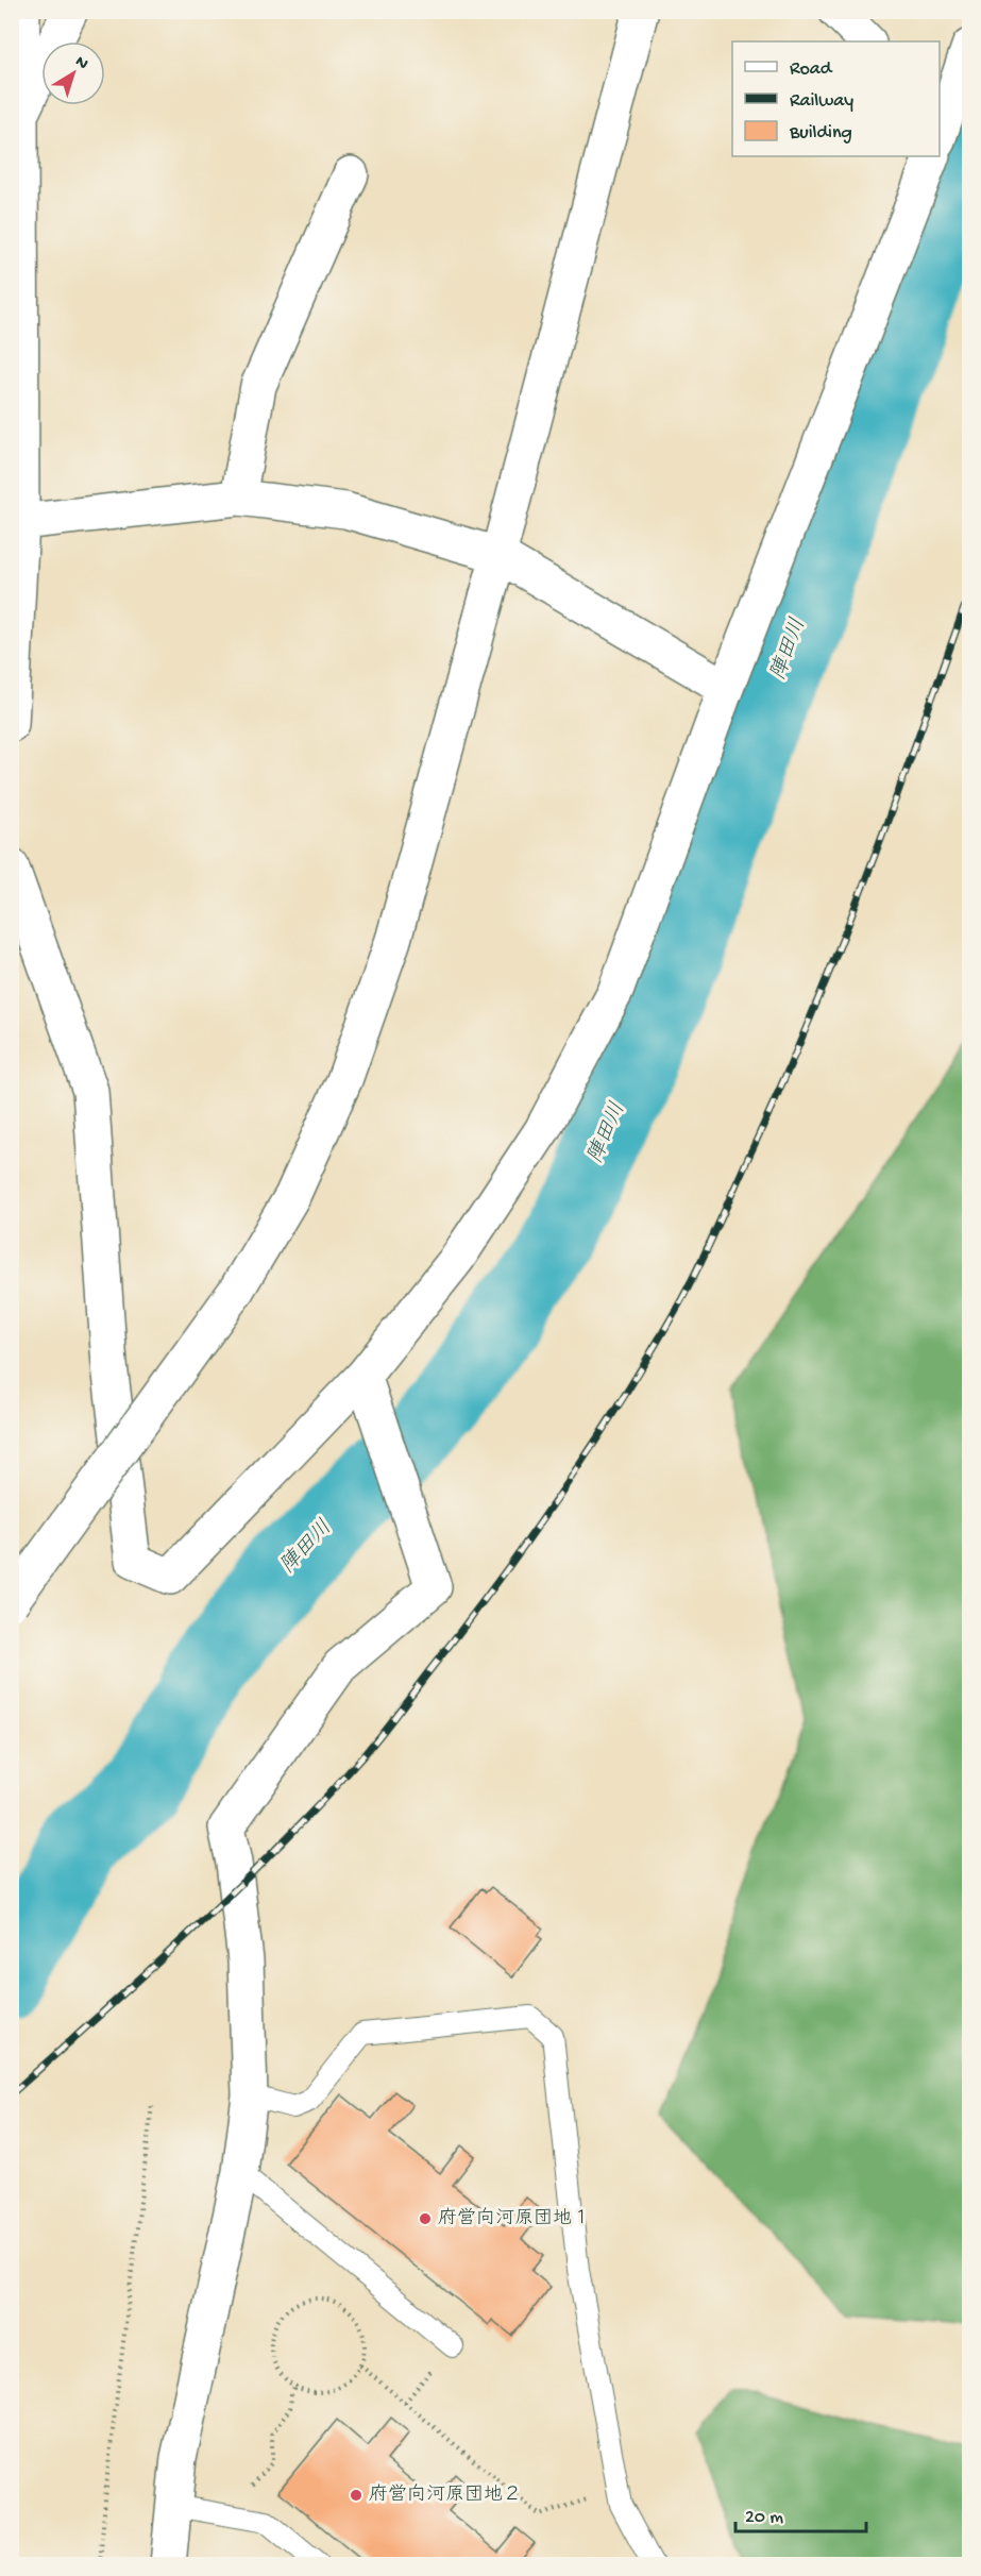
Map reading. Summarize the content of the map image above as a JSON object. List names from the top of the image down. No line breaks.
{"water":["陣田川"],"places":["府営向河原団地１","府営向河原団地２"],"legend":["Road","Railway","Building"],"scale_bar":"20 m","north":"top right"}
